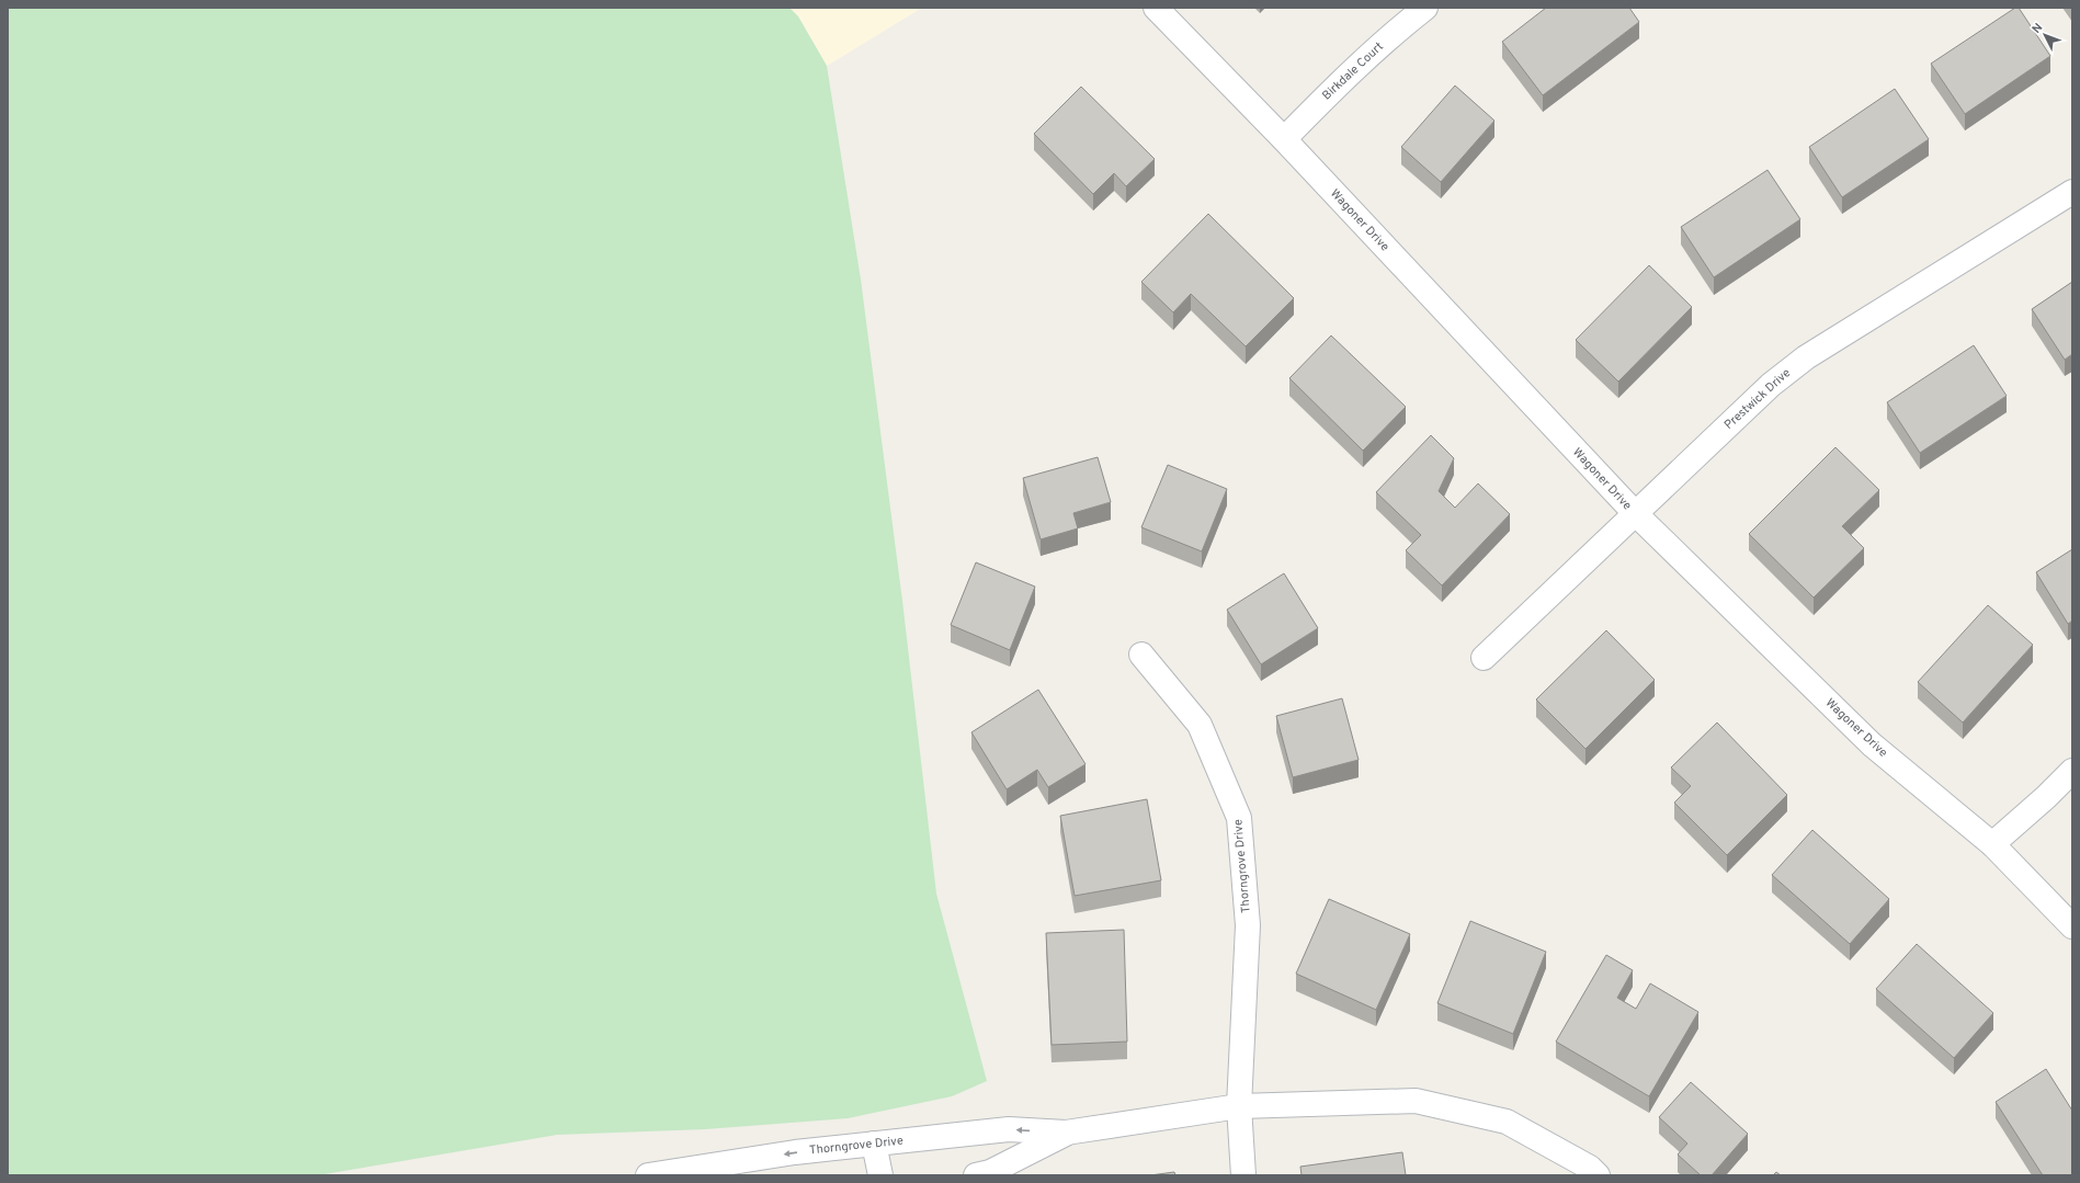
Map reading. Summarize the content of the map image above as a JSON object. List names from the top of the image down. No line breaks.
{"streets":{"street":["Birkdale Court","Wagoner Drive","Prestwick Drive","Thorngrove Drive"]},"crossings":[["Birkdale Court","Wagoner Drive"],["Wagoner Drive","Prestwick Drive"]],"north":"top left"}
